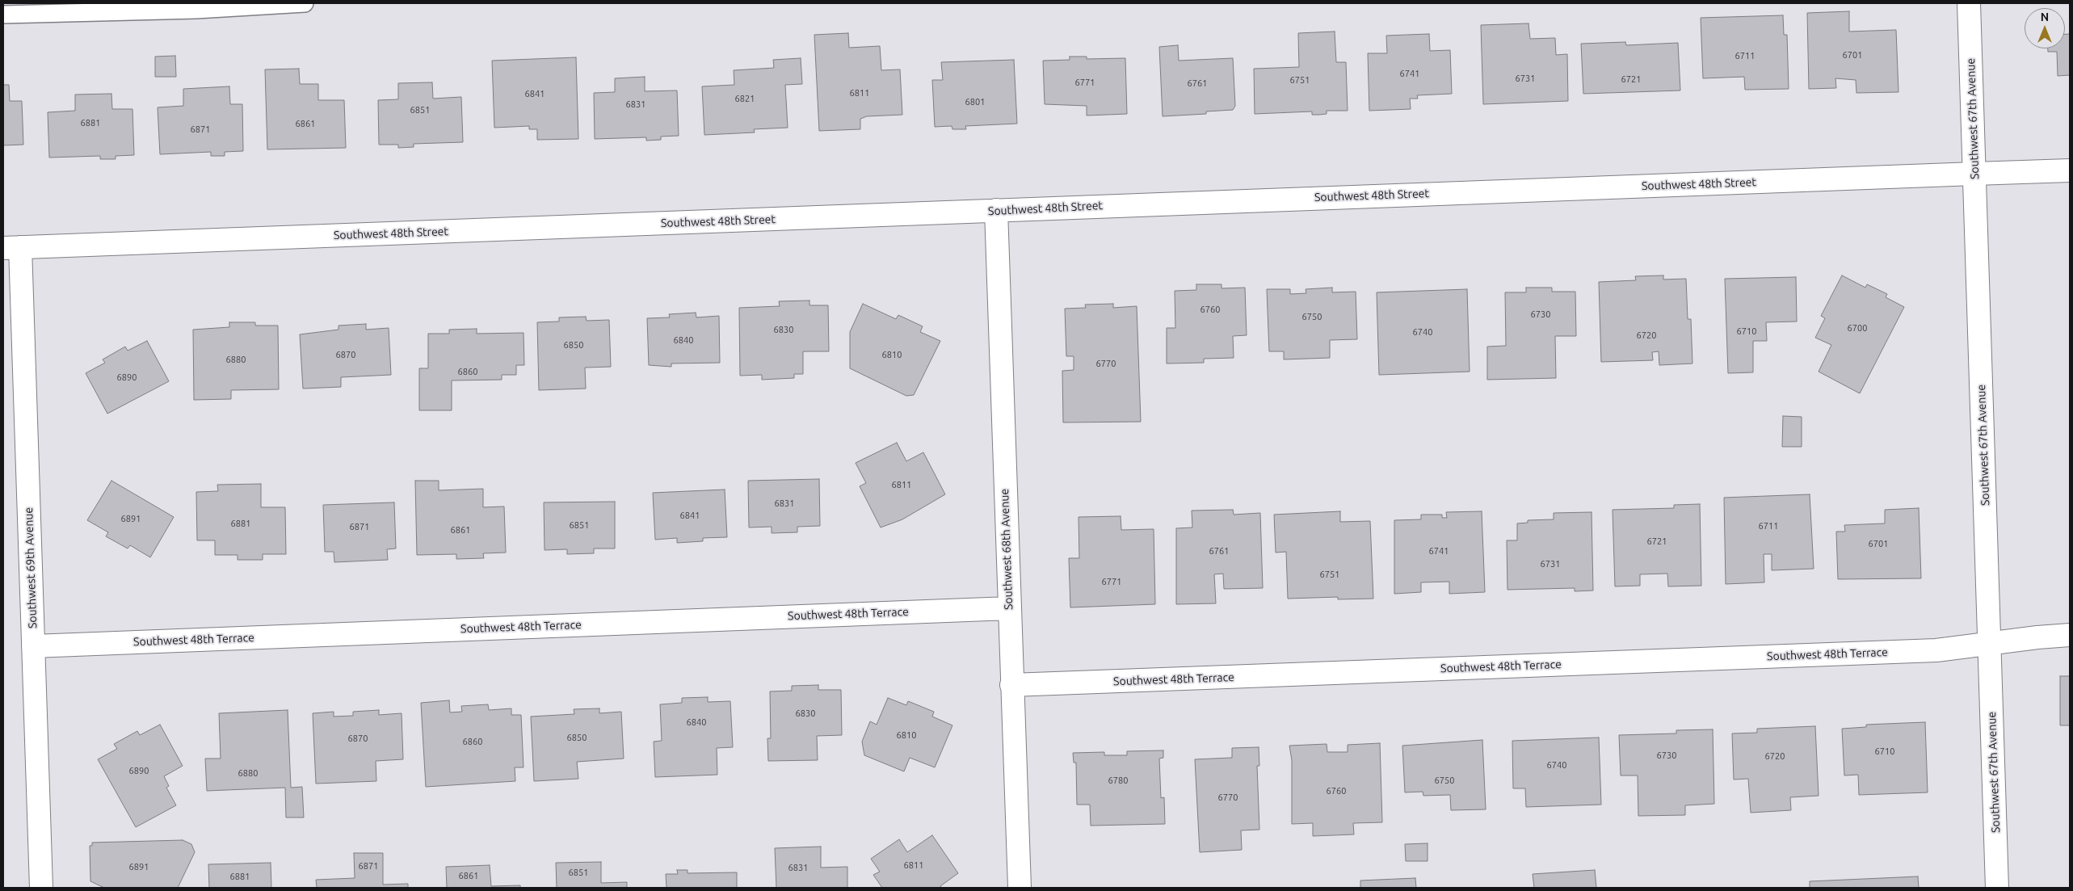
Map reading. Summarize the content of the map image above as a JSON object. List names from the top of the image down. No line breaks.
{"streets":{"street":["Southwest 67th Avenue","Southwest 48th Street","Southwest 68th Avenue","Southwest 69th Avenue","Southwest 48th Terrace"]},"crossings":[["Southwest 67th Avenue","Southwest 48th Street"],["Southwest 67th Avenue","Southwest 48th Terrace"],["Southwest 48th Street","Southwest 68th Avenue"],["Southwest 48th Street","Southwest 69th Avenue"],["Southwest 68th Avenue","Southwest 48th Terrace"],["Southwest 69th Avenue","Southwest 48th Terrace"]],"house_numbers":["6701","6711","6741","6731","6721","6751","6771","6761","6811","6841","6821","6801","6831","6851","6881","6861","6871","6760","6730","6750","6700","6830","6710","6740","6720","6840","6850","6870","6810","6880","6770","6860","6890","6811","6831","6841","6891","6881","6851","6711","6871","6861","6721","6701","6761","6741","6731","6751","6771","6830","6840","6810","6850","6870","6860","6710","6730","6720","6740","6890","6880","6780","6750","6760","6770","6811","6871","6891","6831","6851","6861","6881"],"north":"top"}
